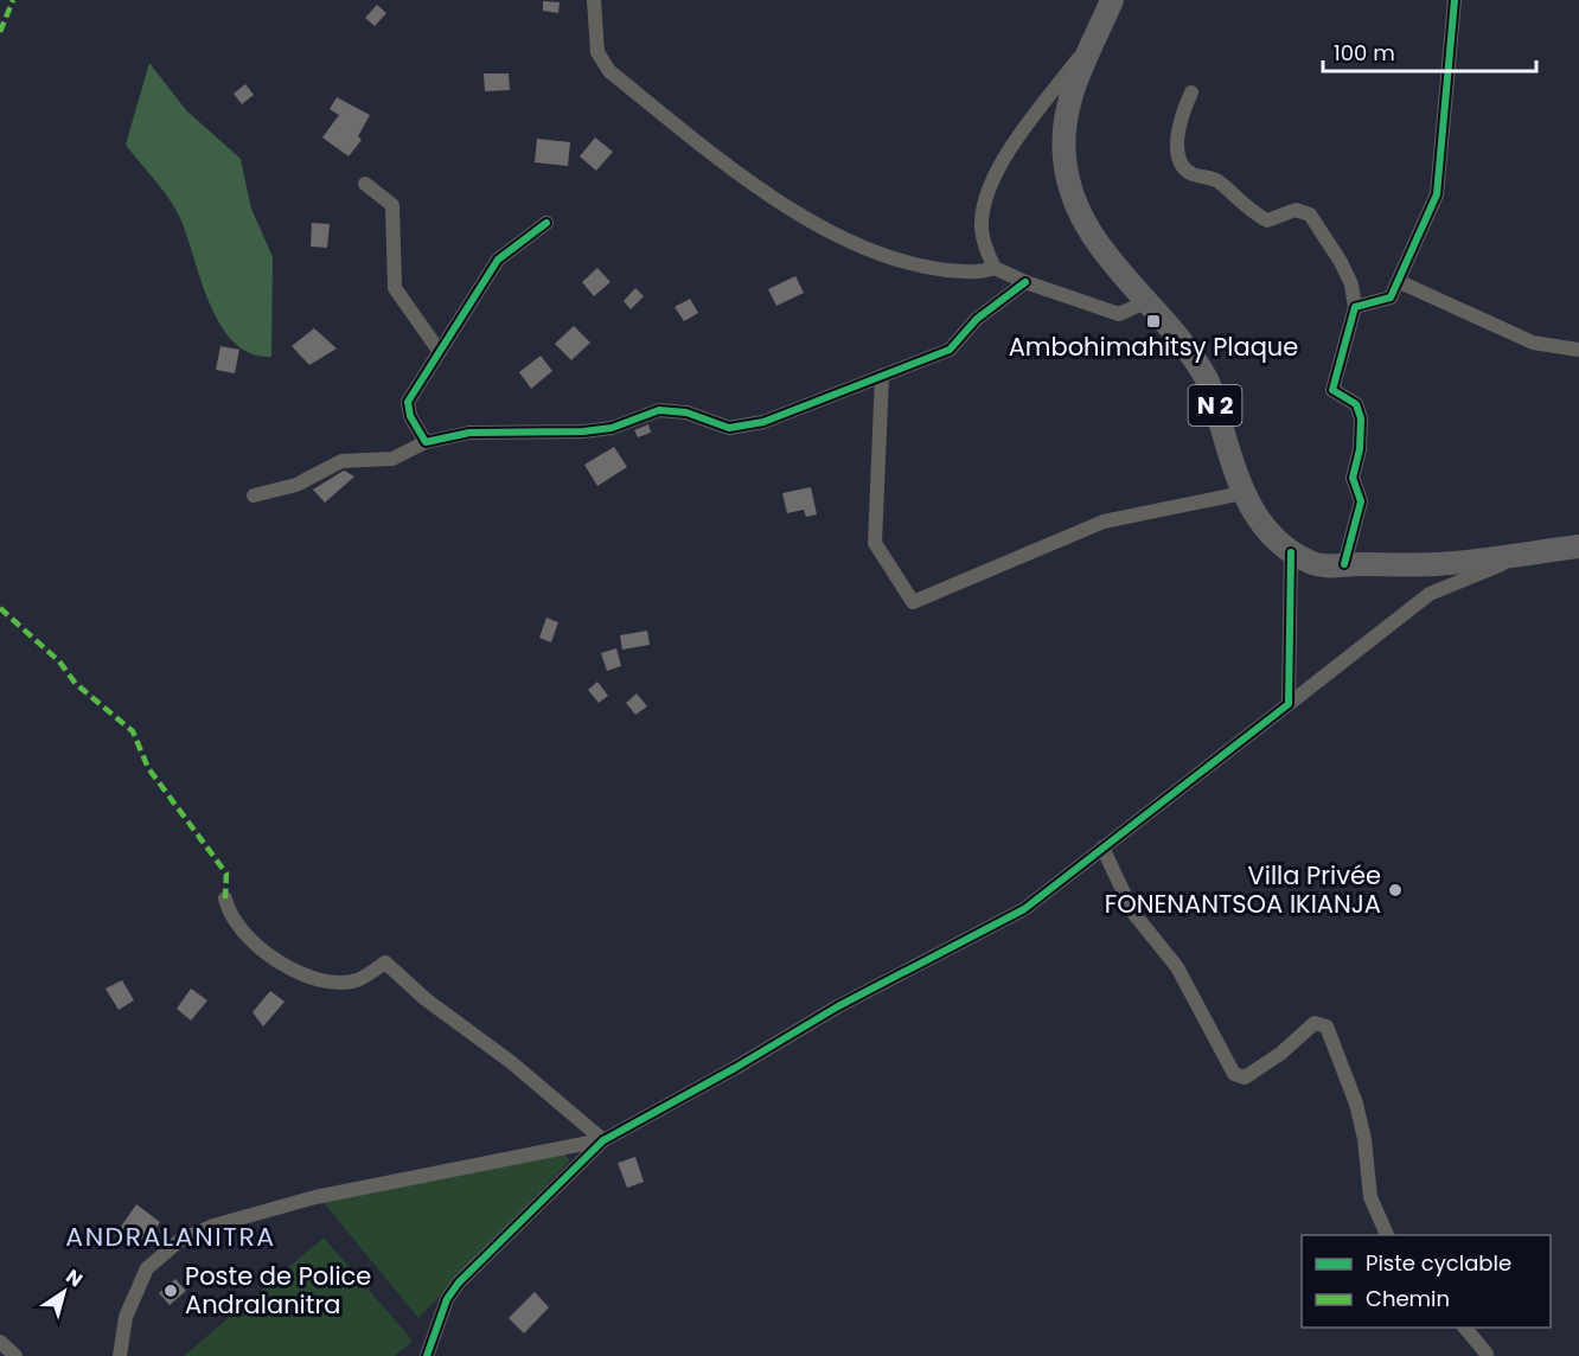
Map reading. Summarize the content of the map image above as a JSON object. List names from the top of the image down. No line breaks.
{"streets":{"main road":["N 2"]},"districts":["ANDRALANITRA"],"places":{"transit":["Ambohimahitsy Plaque"],"other":["Villa Privée FONENANTSOA IKIANJA","Poste de Police Andralanitra"]},"legend":["Piste cyclable","Chemin"],"scale_bar":"100 m","north":"top right"}
